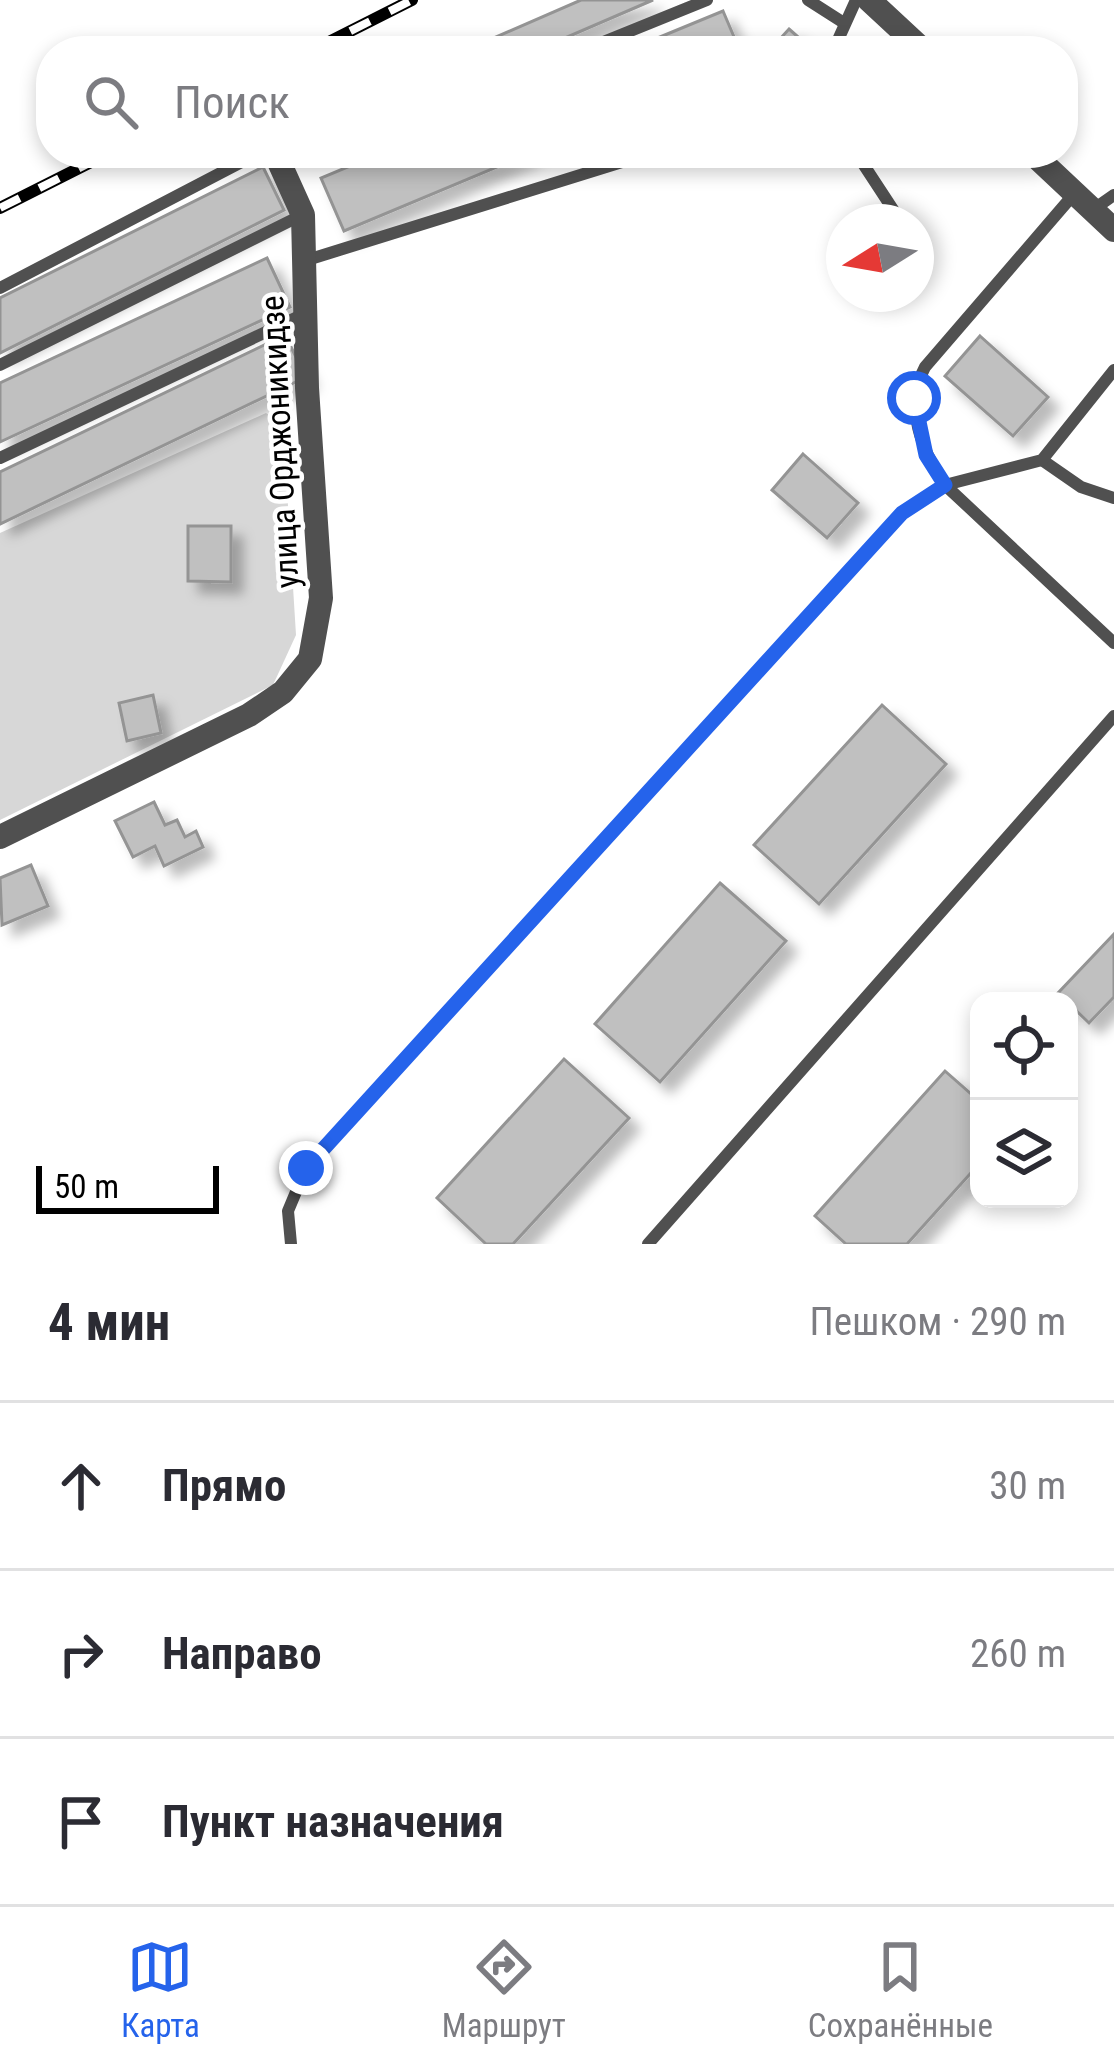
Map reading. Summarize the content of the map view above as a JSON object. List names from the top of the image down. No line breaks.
{"streets":{"street":["улица Орджоникидзе"]},"scale_bar":"50 m","north":"left","page":{"search":"Поиск","scale":"50 m","heading":["4 мин","Пешком · 290 m"],"list":[["Прямо","30 m"],["Направо","260 m"],"Пункт назначения"],"nav":["Карта","Маршрут","Сохранённые"]}}
